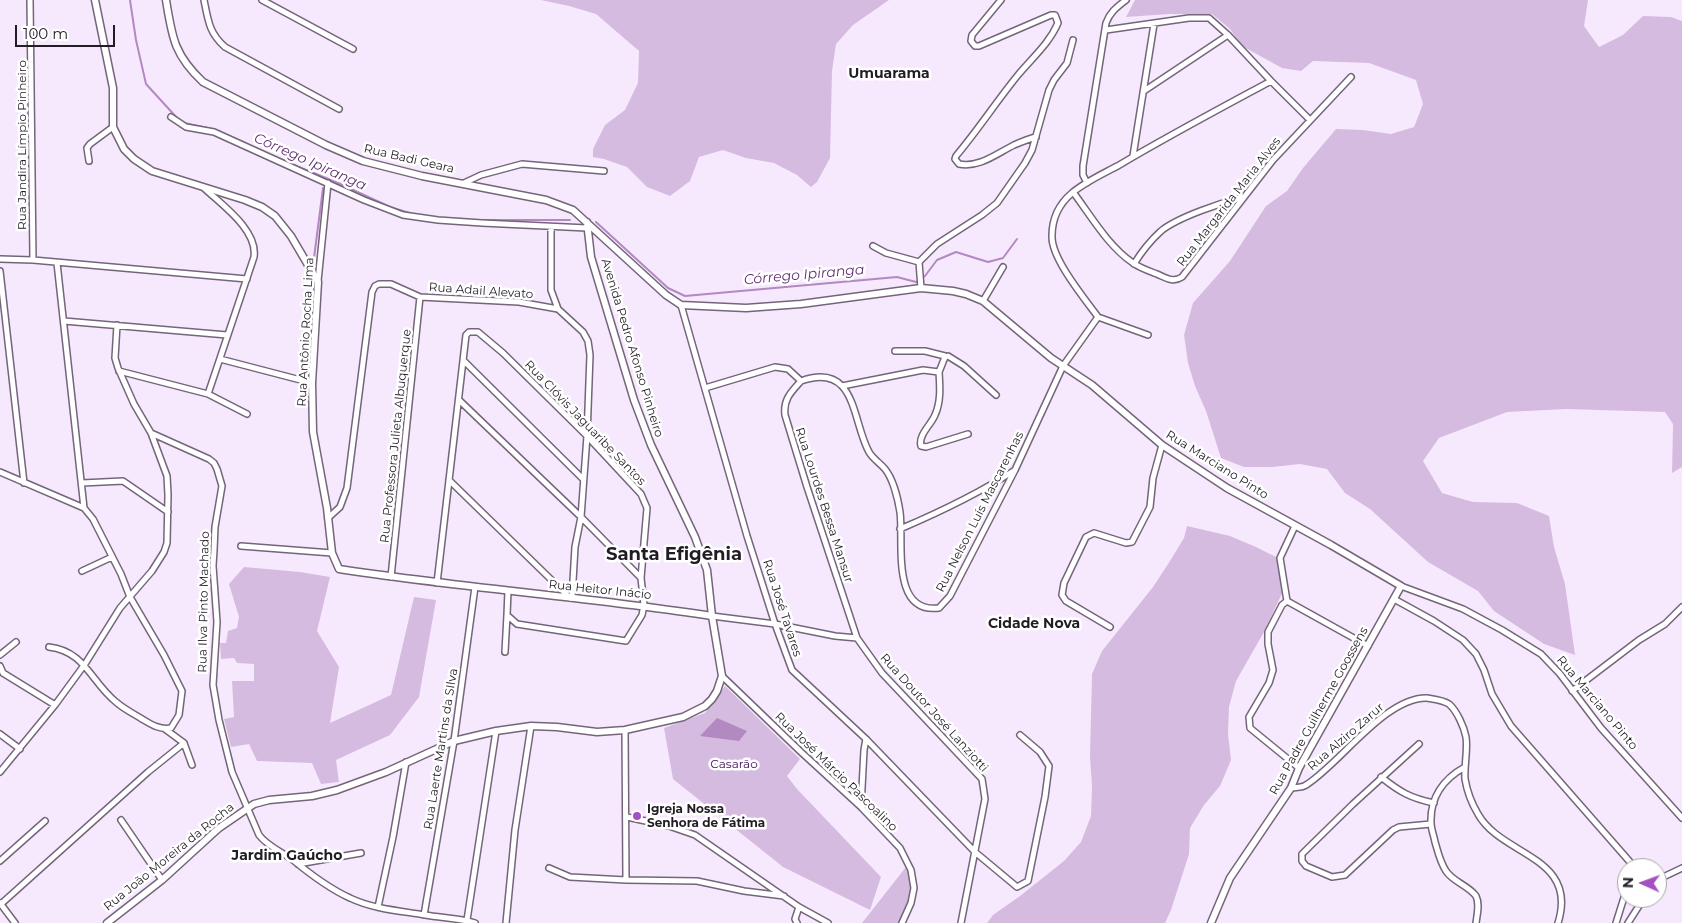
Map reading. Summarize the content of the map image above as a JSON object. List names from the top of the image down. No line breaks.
{"streets":{"street":["Rua Jandira Límpio Pinheiro","Rua Badi Geara","Rua Margarida Maria Alves","Rua Adail Alevato","Rua Antônio Rocha Lima","Avenida Pedro Afonso Pinheiro","Rua Clóvis Jaguaribe Santos","Rua Professora Julieta Albuquerque","Rua Marciano Pinto","Rua Lourdes Bessa Mansur","Rua Nelson Luís Mascarenhas","Rua Heitor Inácio","Rua Ilva Pinto Machado","Rua José Tavares","Rua Padre Guilherme Goossens","Rua Doutor José Lanziotti","Rua Alziro Zarur","Rua Laerte Martins da SIlva","Rua José Márcio Pascoalino","Rua João Moreira da Rocha"]},"crossings":[["Rua Badi Geara","Avenida Pedro Afonso Pinheiro"],["Rua Badi Geara","Rua Marciano Pinto"],["Rua Badi Geara","Rua José Tavares"],["Rua Adail Alevato","Rua Antônio Rocha Lima"],["Rua Adail Alevato","Rua Professora Julieta Albuquerque"],["Rua Antônio Rocha Lima","Rua Heitor Inácio"],["Avenida Pedro Afonso Pinheiro","Rua Heitor Inácio"],["Avenida Pedro Afonso Pinheiro","Rua José Márcio Pascoalino"],["Rua Clóvis Jaguaribe Santos","Rua Heitor Inácio"],["Rua Professora Julieta Albuquerque","Rua Heitor Inácio"],["Rua Marciano Pinto","Rua Nelson Luís Mascarenhas"],["Rua Marciano Pinto","Rua José Tavares"],["Rua Marciano Pinto","Rua Padre Guilherme Goossens"],["Rua Lourdes Bessa Mansur","Rua Heitor Inácio"],["Rua Lourdes Bessa Mansur","Rua Doutor José Lanziotti"],["Rua Heitor Inácio","Rua José Tavares"],["Rua Heitor Inácio","Rua Doutor José Lanziotti"],["Rua Heitor Inácio","Rua Laerte Martins da SIlva"],["Rua Ilva Pinto Machado","Rua João Moreira da Rocha"],["Rua José Tavares","Rua Doutor José Lanziotti"],["Rua Padre Guilherme Goossens","Rua Alziro Zarur"]],"districts":["Umuarama","Santa Efigênia","Cidade Nova","Jardim Gaúcho"],"water":["Córrego Ipiranga"],"parks":["Casarão"],"places":["Igreja Nossa Senhora de Fátima"],"scale_bar":"100 m","north":"left"}
